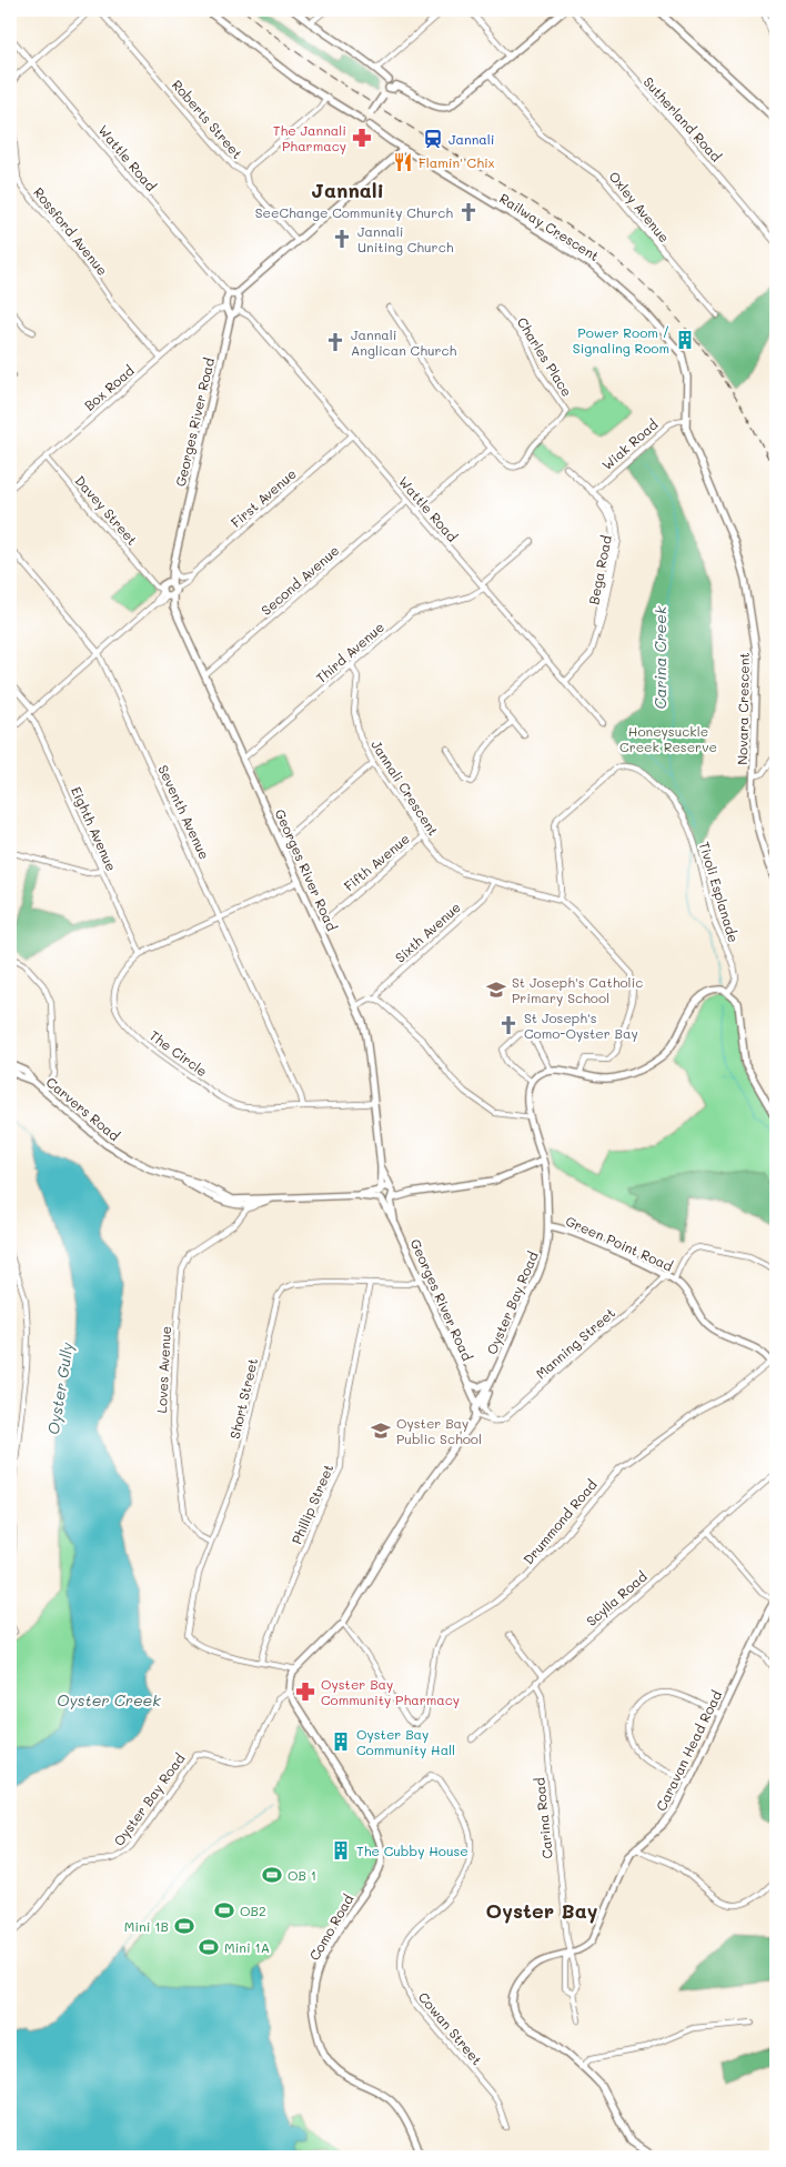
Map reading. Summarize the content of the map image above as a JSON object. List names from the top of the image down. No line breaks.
{"streets":{"street":["Roberts Street","Sutherland Road","Wattle Road","Oxley Avenue","Railway Crescent","Rossford Avenue","Charles Place","Box Road","Georges River Road","Wiak Road","First Avenue","Davey Street","Bega Road","Second Avenue","Third Avenue","Novara Crescent","Jannali Crescent","Seventh Avenue","Eighth Avenue","Fifth Avenue","Tivoli Esplanade","Sixth Avenue","The Circle","Carvers Road","Green Point Road","Oyster Bay Road","Manning Street","Loves Avenue","Short Street","Phillip Street","Drummond Road","Scylla Road","Caravan Head Road","Carina Road","Como Road","Cowan Street"]},"crossings":[["Wattle Road","Box Road"],["Wattle Road","Georges River Road"],["Wattle Road","First Avenue"],["Wattle Road","Bega Road"],["Wattle Road","Second Avenue"],["Wattle Road","Third Avenue"],["Railway Crescent","Novara Crescent"],["Rossford Avenue","Box Road"],["Box Road","Georges River Road"],["Box Road","Davey Street"],["Georges River Road","First Avenue"],["Georges River Road","Davey Street"],["Georges River Road","Second Avenue"],["Georges River Road","Third Avenue"],["Georges River Road","Fifth Avenue"],["Georges River Road","The Circle"],["Georges River Road","Carvers Road"],["Georges River Road","Oyster Bay Road"],["Georges River Road","Short Street"],["Wiak Road","Bega Road"],["Wiak Road","Novara Crescent"],["First Avenue","Davey Street"],["First Avenue","Seventh Avenue"],["First Avenue","Eighth Avenue"],["Third Avenue","Jannali Crescent"],["Jannali Crescent","Fifth Avenue"],["Jannali Crescent","Tivoli Esplanade"],["Jannali Crescent","Sixth Avenue"],["Seventh Avenue","The Circle"],["Eighth Avenue","The Circle"],["Carvers Road","Loves Avenue"],["Green Point Road","Oyster Bay Road"],["Green Point Road","Manning Street"],["Green Point Road","Drummond Road"],["Oyster Bay Road","Drummond Road"],["Oyster Bay Road","Como Road"],["Loves Avenue","Short Street"],["Short Street","Phillip Street"],["Scylla Road","Carina Road"],["Caravan Head Road","Carina Road"],["Como Road","Cowan Street"]],"districts":["Jannali","Oyster Bay"],"water":["Carina Creek","Oyster Gully","Oyster Creek"],"parks":["Honeysuckle Creek Reserve"],"places":{"pharmacy":["The Jannali Pharmacy","Oyster Bay Community Pharmacy"],"station":["Jannali"],"restaurant":["Flamin' Chix"],"church":["SeeChange Community Church","Jannali Uniting Church","Jannali Anglican Church","St Joseph's Como-Oyster Bay"],"building":["Power Room / Signaling Room","Oyster Bay Community Hall","The Cubby House"],"school or university":["St Joseph's Catholic Primary School","Oyster Bay Public School"],"sports":["OB 1","OB2","Mini 1B","Mini 1A"]}}
